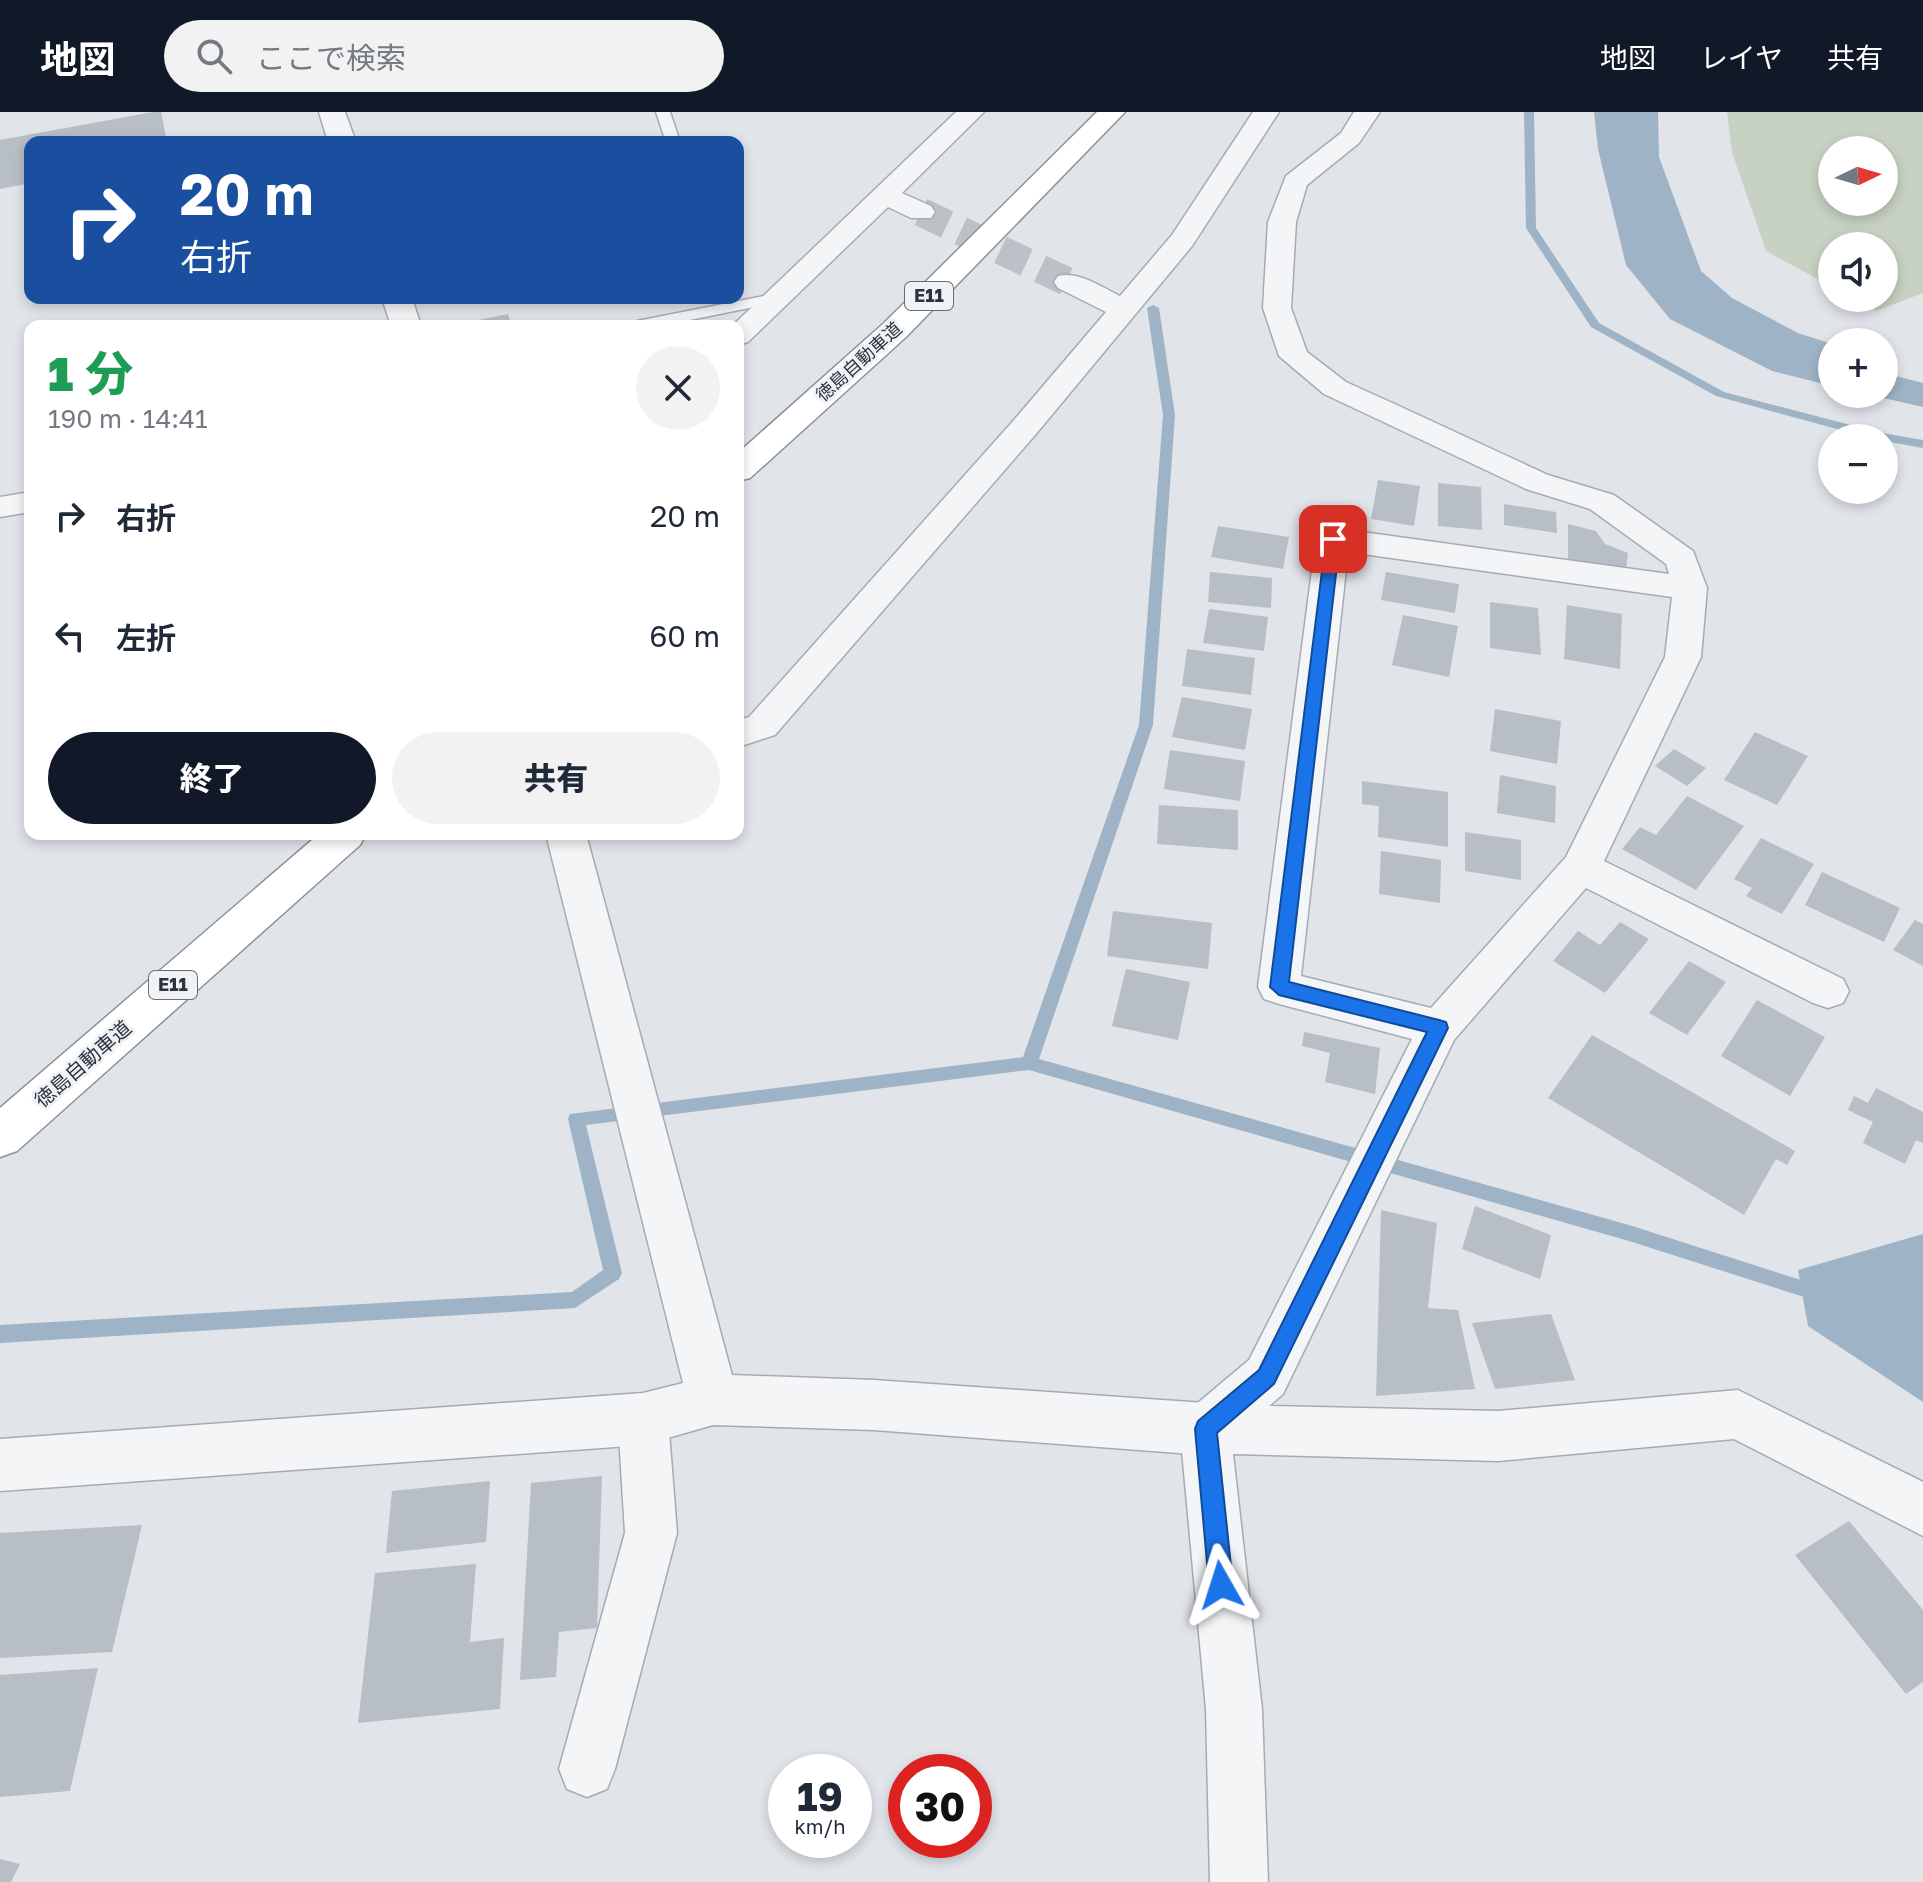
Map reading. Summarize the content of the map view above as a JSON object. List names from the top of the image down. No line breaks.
{"streets":{"highway":["E11","徳島自動車道"]},"north":"right","page":{"header":"地図","search":"ここで検索","nav":["地図","レイヤ","共有"],"map_buttons":["+","−"],"turn":["20 m","右折"],"heading":["1 分","190 m · 14:41"],"list":[{"name":"右折","value":"20 m"},{"name":"左折","value":"60 m"}],"buttons":["終了","共有"],"speed":"19 km/h","limit":"30"}}
